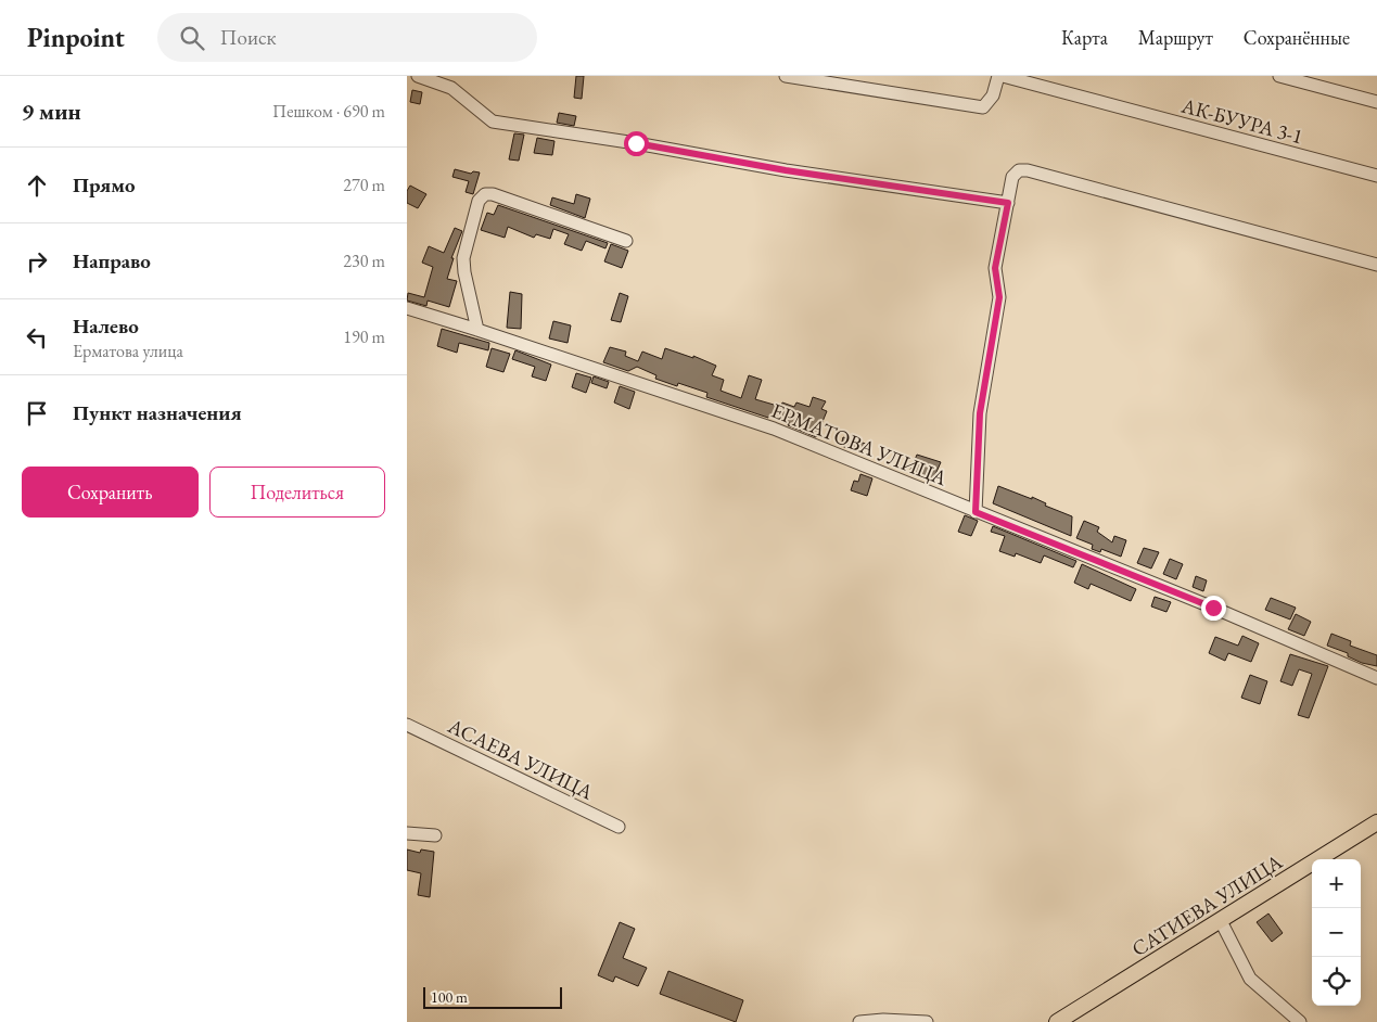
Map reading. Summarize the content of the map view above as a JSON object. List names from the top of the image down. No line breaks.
{"streets":{"main road":["САТИЕВА УЛИЦА"],"street":["АК-БУУРА 3-1","ЕРМАТОВА УЛИЦА","АСАЕВА УЛИЦА"]},"scale_bar":"100 m","page":{"header":"Pinpoint","search":"Поиск","nav":["Карта","Маршрут","Сохранённые"],"heading":["9 мин","Пешком · 690 m"],"list":[["Прямо","270 m"],["Направо","230 m"],["Налево","Ерматова улица","190 m"],"Пункт назначения"],"buttons":["Сохранить","Поделиться"],"map_buttons":["+","−"],"scale":"100 m"}}
